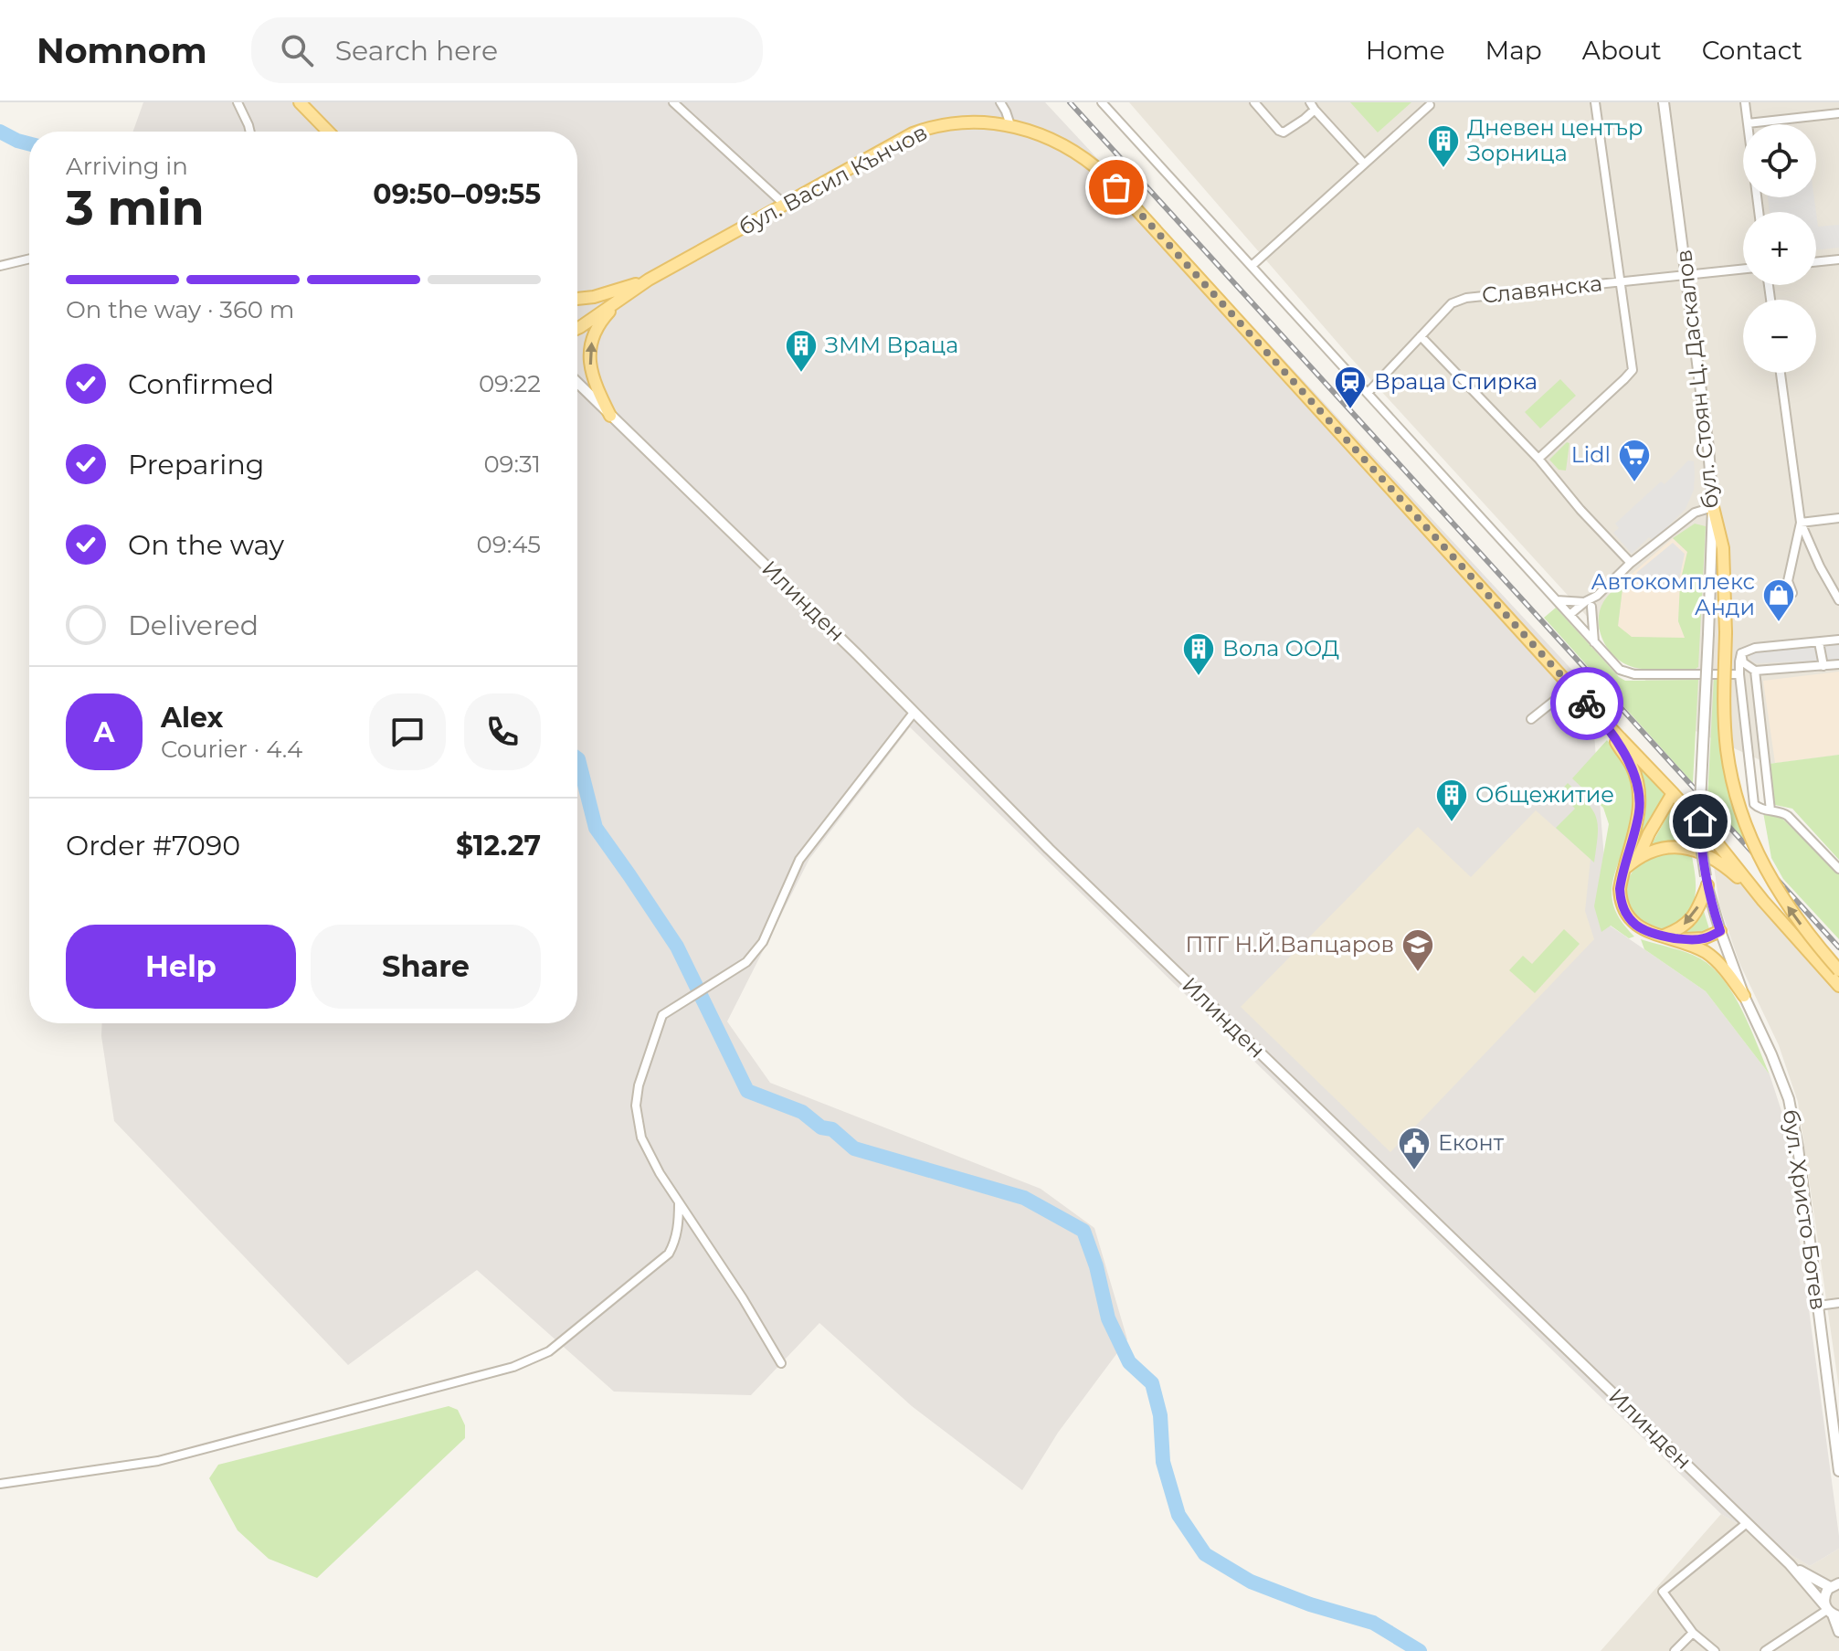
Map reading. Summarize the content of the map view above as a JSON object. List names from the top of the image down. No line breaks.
{"streets":{"main road":["бул. Васил Кънчов"],"street":["Славянска","бул. Стоян Ц. Даскалов","Илинден","бул. Христо Ботев"]},"crossings":[["Славянска","бул. Стоян Ц. Даскалов"],["бул. Стоян Ц. Даскалов","бул. Христо Ботев"]],"places":{"building":["Дневен център Зорница","ЗММ Враца","Вола ООД","Общежитие"],"station":["Враца Спирка"],"supermarket":["Lidl"],"shop":["Автокомплекс Анди"],"school or university":["ПТГ Н.Й.Вапцаров"],"public building":["Еконт"]},"page":{"header":"Nomnom","search":"Search here","nav":["Home","Map","About","Contact"],"map_buttons":["+","−"],"heading":["3 min","Arriving in","09:50–09:55"],"panel":["Alex","Courier · 4.4","Order #7090","$12.27"],"bar":"On the way · 360 m","list":[["Confirmed","09:22"],["Preparing","09:31"],["On the way","09:45"],"Delivered"],"round":"A","buttons":["Help","Share"]}}
